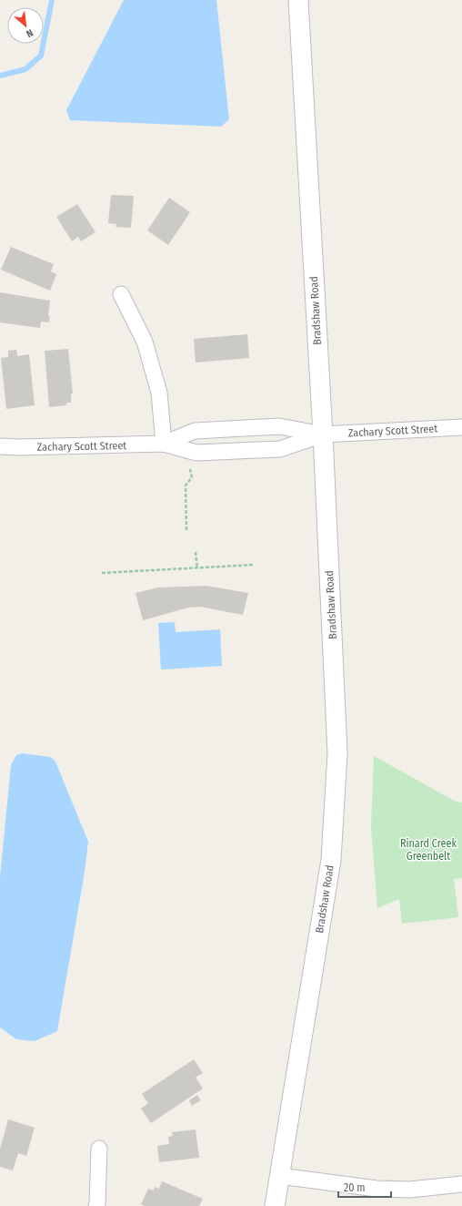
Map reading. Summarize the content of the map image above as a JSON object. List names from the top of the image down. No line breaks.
{"streets":{"street":["Bradshaw Road","Zachary Scott Street"]},"crossings":[["Bradshaw Road","Zachary Scott Street"]],"parks":["Rinard Creek Greenbelt"],"scale_bar":"20 m","north":"bottom right"}
